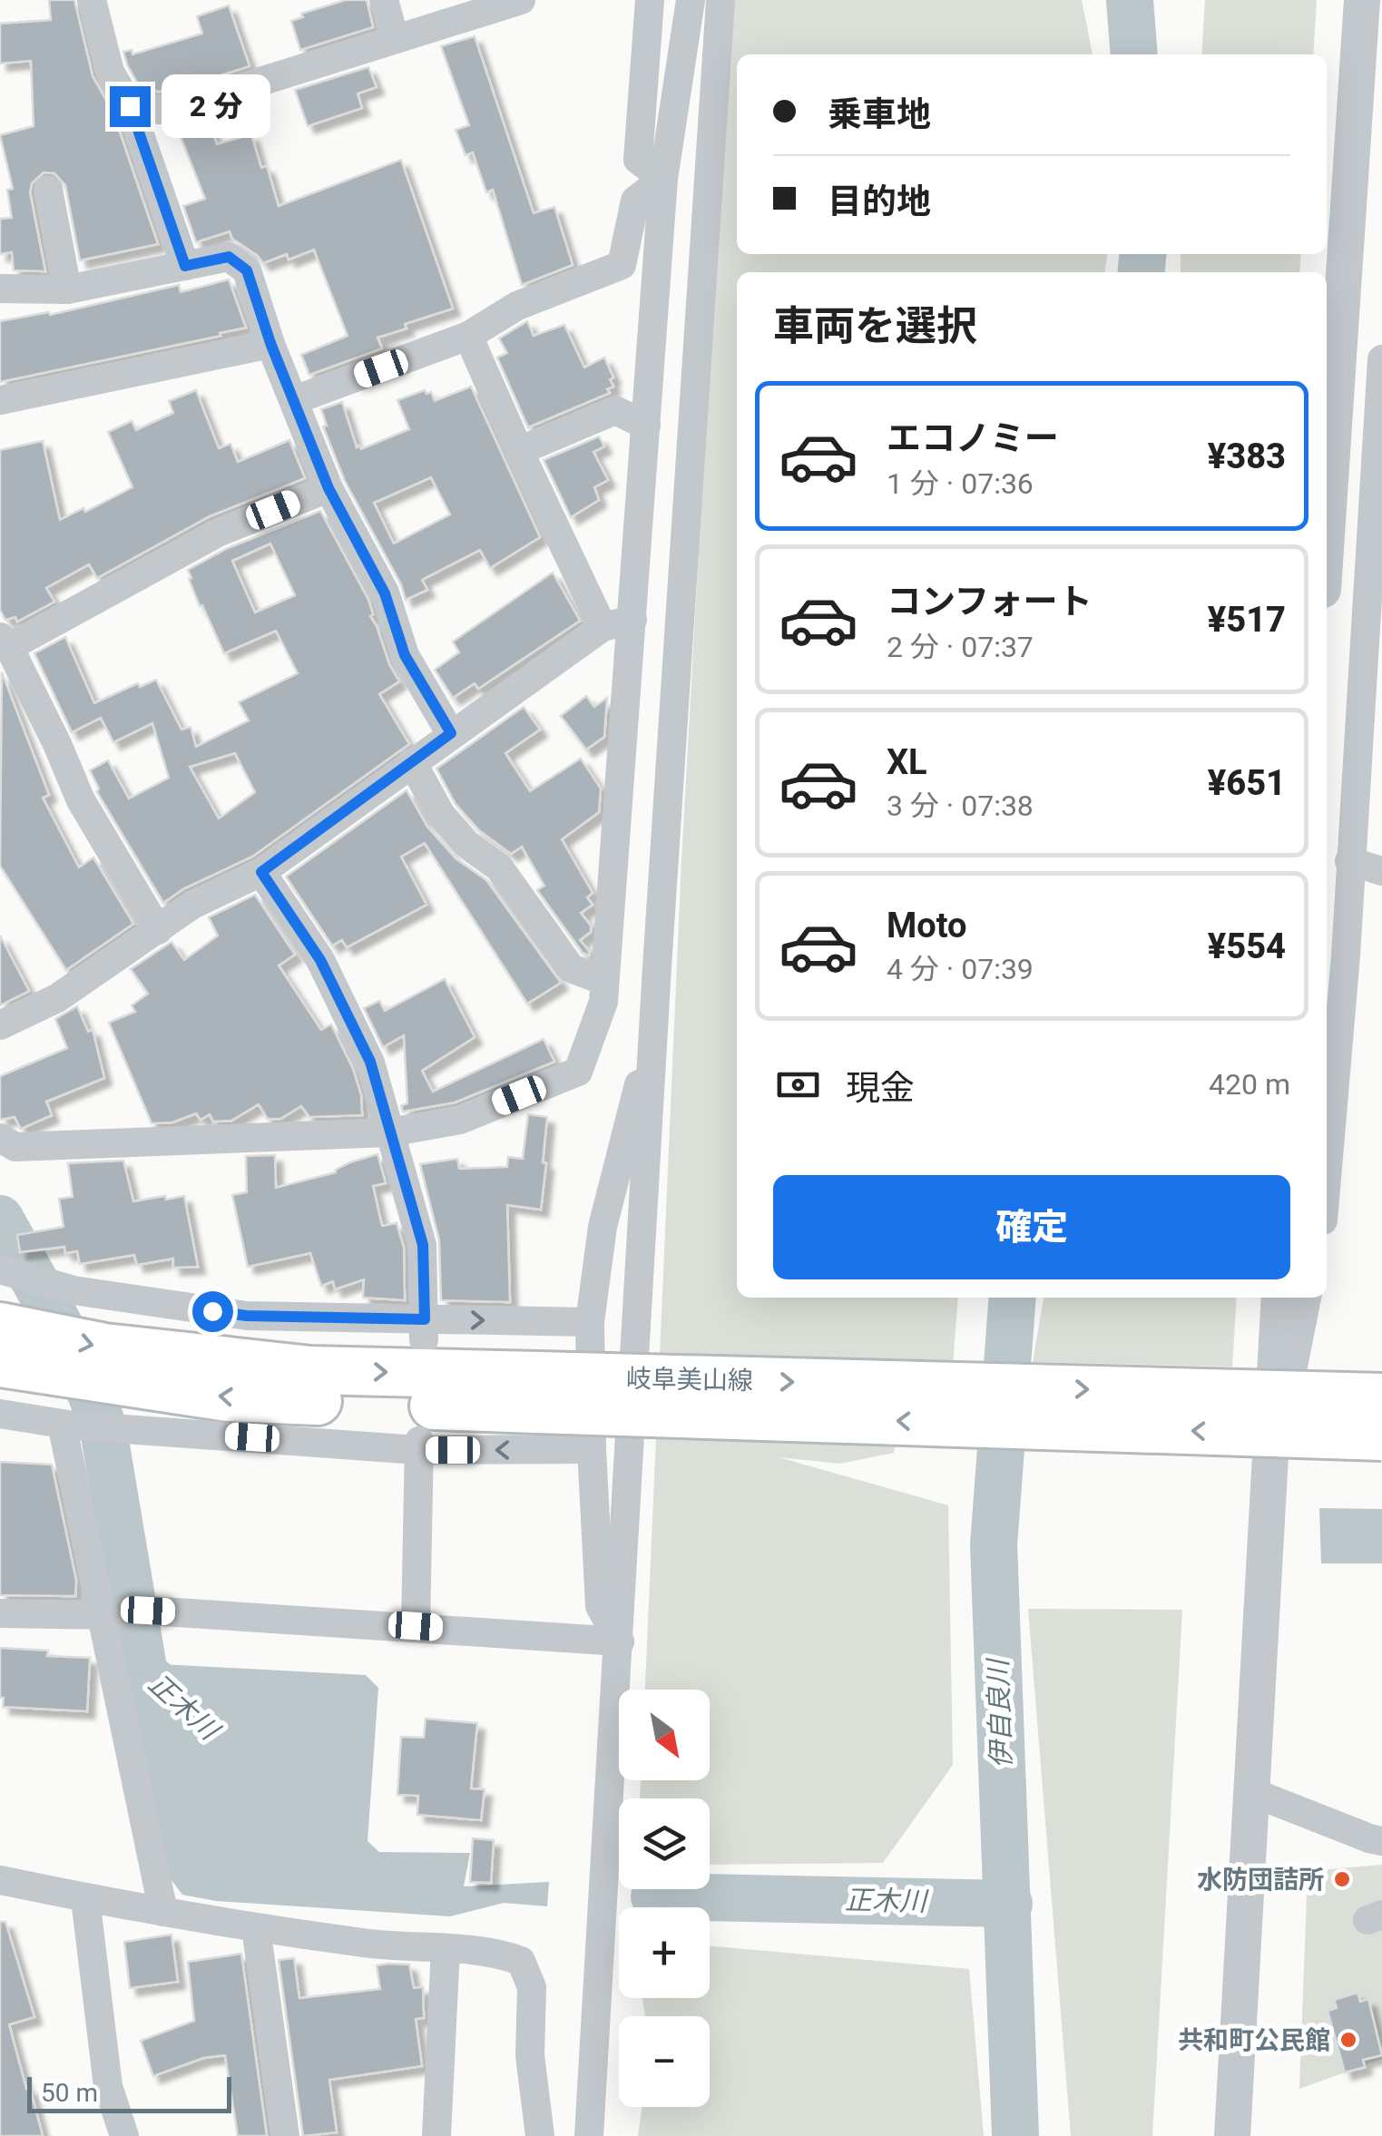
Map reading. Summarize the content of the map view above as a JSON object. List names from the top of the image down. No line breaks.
{"streets":{"main road":["岐阜美山線"]},"water":["正木川","伊自良川"],"places":["水防団詰所","共和町公民館"],"scale_bar":"50 m","north":"bottom right","page":{"banner":["乗車地","目的地"],"bubble":"2 分","heading":"車両を選択","list":[{"name":"エコノミー","note":"1 分 · 07:36","value":"¥383"},{"name":"コンフォート","note":"2 分 · 07:37","value":"¥517"},{"name":"XL","note":"3 分 · 07:38","value":"¥651"},{"name":"Moto","note":"4 分 · 07:39","value":"¥554"}],"pay":["現金","420 m"],"buttons":"確定","map_buttons":["+","−"],"scale":"50 m"}}
